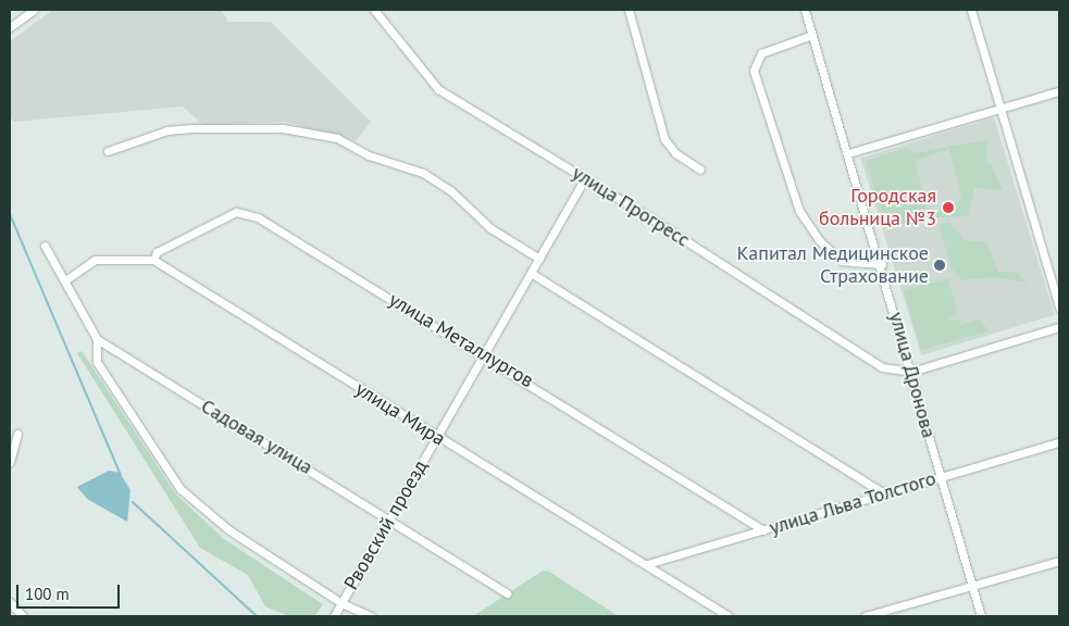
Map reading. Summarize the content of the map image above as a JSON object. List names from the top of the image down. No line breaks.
{"streets":{"street":["улица Прогресс","улица Металлургов","улица Дронова","улица Мира","Садовая улица","улица Льва Толстого","Рвовский проезд"]},"crossings":[["улица Прогресс","улица Дронова"],["улица Прогресс","Рвовский проезд"],["улица Металлургов","улица Мира"],["улица Металлургов","улица Льва Толстого"],["улица Металлургов","Рвовский проезд"],["улица Дронова","улица Льва Толстого"],["улица Мира","улица Льва Толстого"],["улица Мира","Рвовский проезд"],["Садовая улица","Рвовский проезд"]],"places":["Городская больница №3","Капитал Медицинское Страхование"],"scale_bar":"100 m"}
